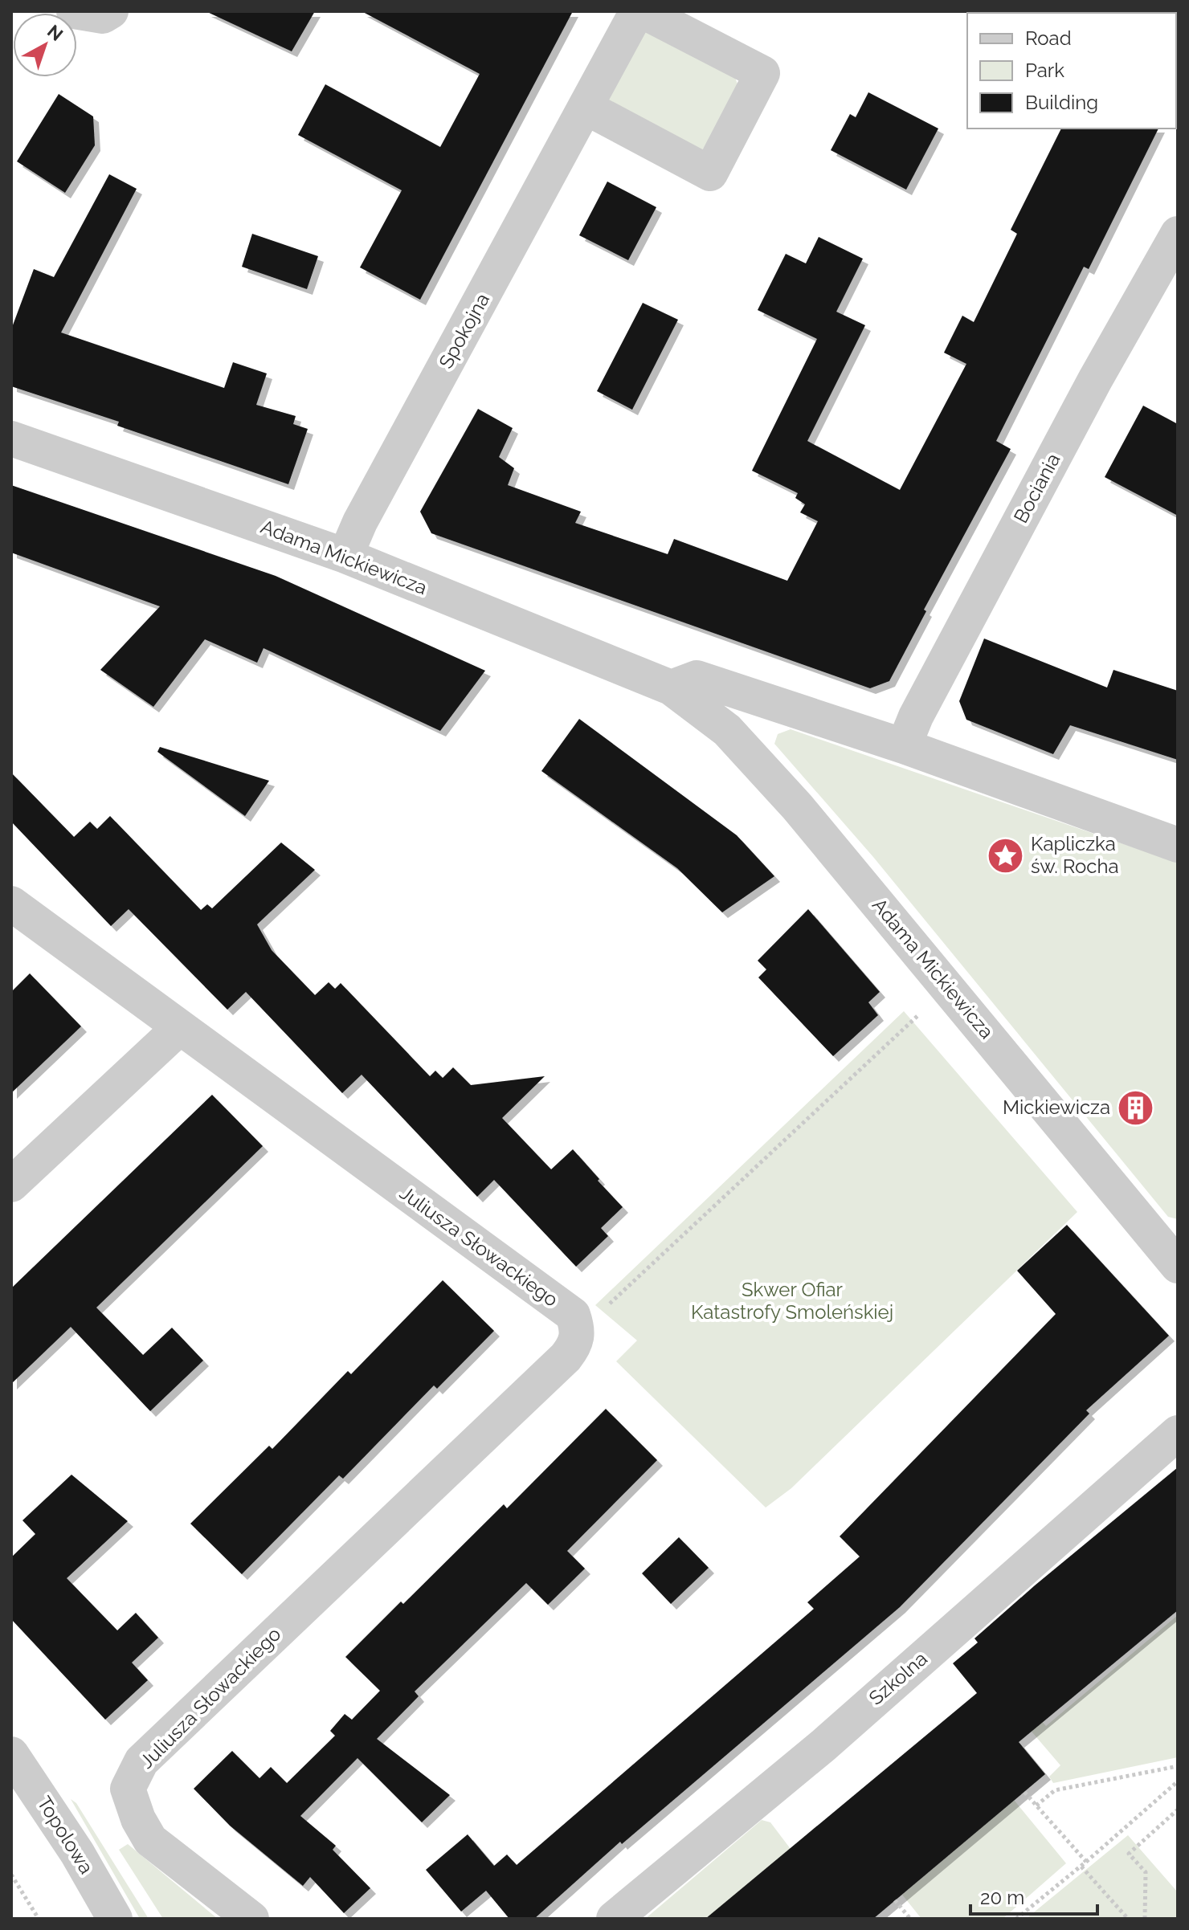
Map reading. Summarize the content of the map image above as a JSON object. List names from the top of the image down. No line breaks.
{"streets":{"street":["Spokojna","Bociania","Adama Mickiewicza","Juliusza Słowackiego","Szkolna","Topolowa"]},"crossings":[["Spokojna","Adama Mickiewicza"]],"parks":["Skwer Ofiar Katastrofy Smoleńskiej"],"places":{"place":["Kapliczka św. Rocha"],"building":["Mickiewicza"]},"legend":["Road","Park","Building"],"scale_bar":"20 m","north":"top right"}
